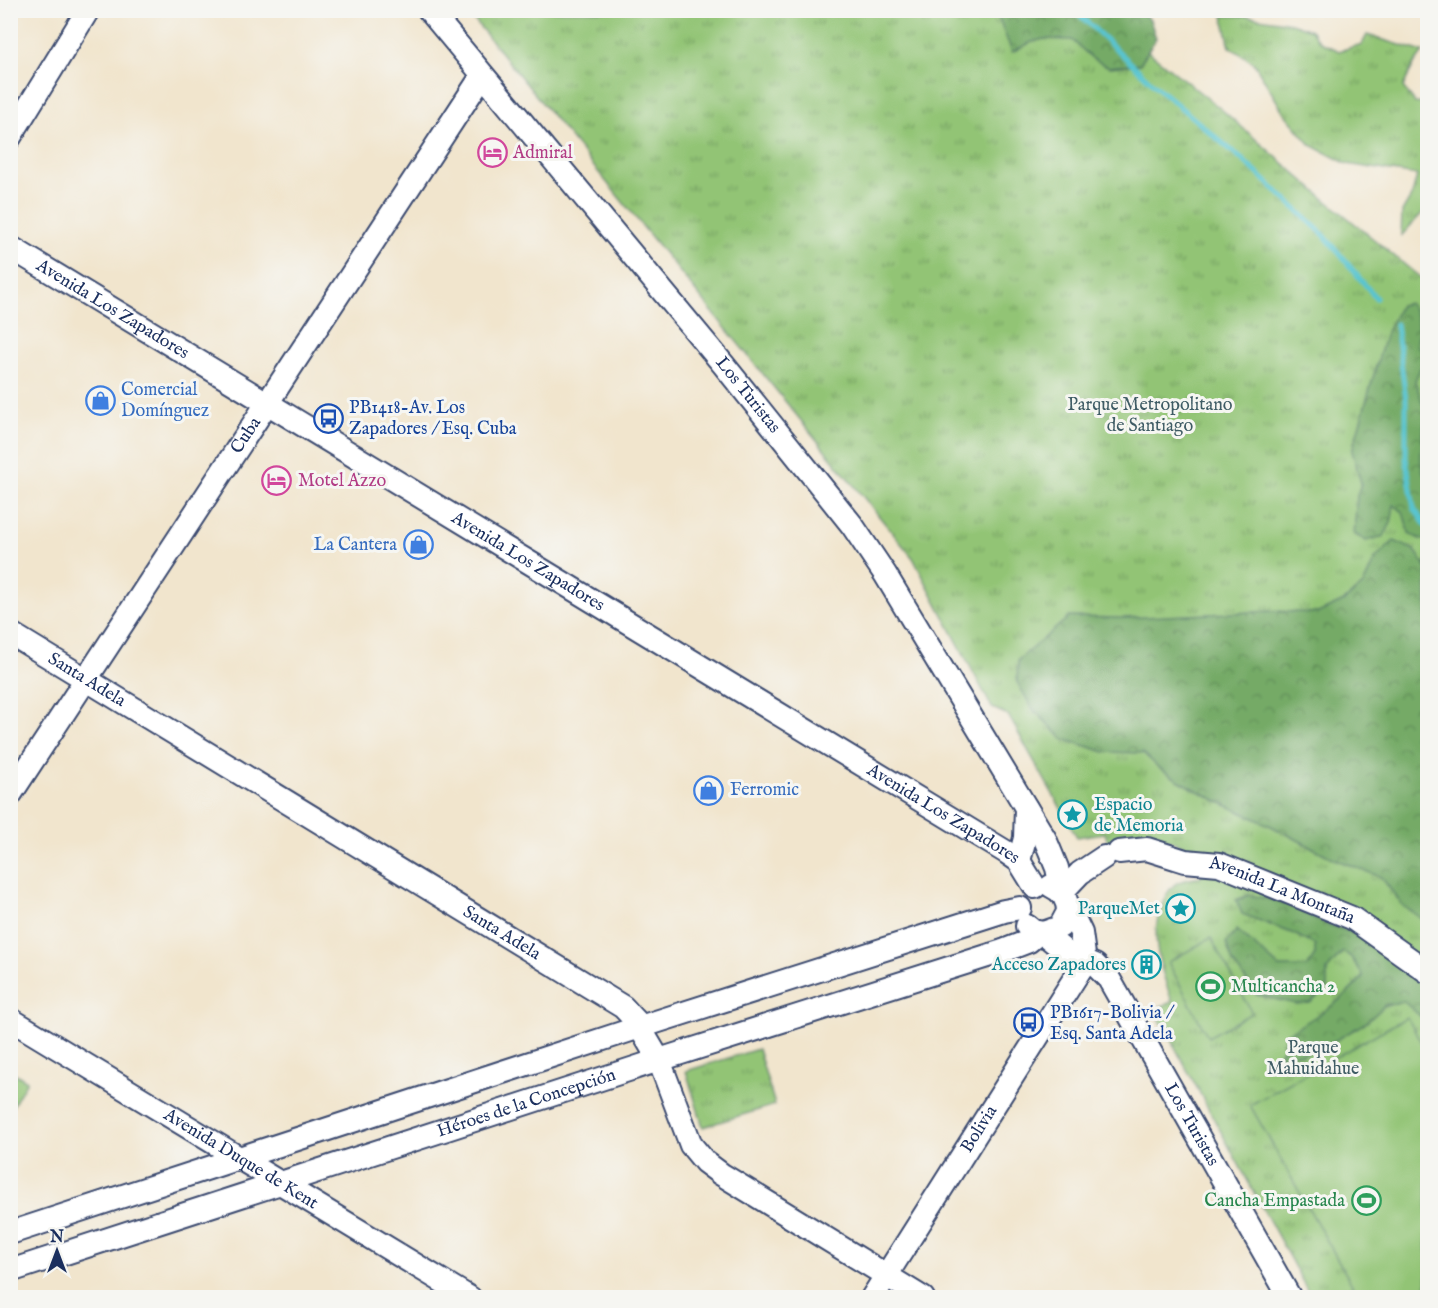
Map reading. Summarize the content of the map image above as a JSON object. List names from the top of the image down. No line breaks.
{"streets":{"street":["Avenida Los Zapadores","Los Turistas","Cuba","Santa Adela","Avenida La Montaña","Héroes de la Concepción","Bolivia","Avenida Duque de Kent"]},"crossings":[["Avenida Los Zapadores","Los Turistas"],["Avenida Los Zapadores","Cuba"],["Avenida Los Zapadores","Avenida La Montaña"],["Avenida Los Zapadores","Héroes de la Concepción"],["Los Turistas","Cuba"],["Los Turistas","Avenida La Montaña"],["Los Turistas","Héroes de la Concepción"],["Los Turistas","Bolivia"],["Cuba","Santa Adela"],["Santa Adela","Héroes de la Concepción"],["Santa Adela","Bolivia"],["Avenida La Montaña","Héroes de la Concepción"],["Héroes de la Concepción","Avenida Duque de Kent"]],"parks":["Parque Metropolitano de Santiago","Parque Mahuidahue"],"places":{"hotel":["Admiral","Motel Azzo"],"shop":["Comercial Domínguez","La Cantera","Ferromic"],"bus stop":["PB1418-Av. Los Zapadores / Esq. Cuba","PB1617-Bolivia / Esq. Santa Adela"],"place":["Espacio de Memoria","ParqueMet"],"building":["Acceso Zapadores"],"sports":["Multicancha 2","Cancha Empastada"]},"north":"top"}
